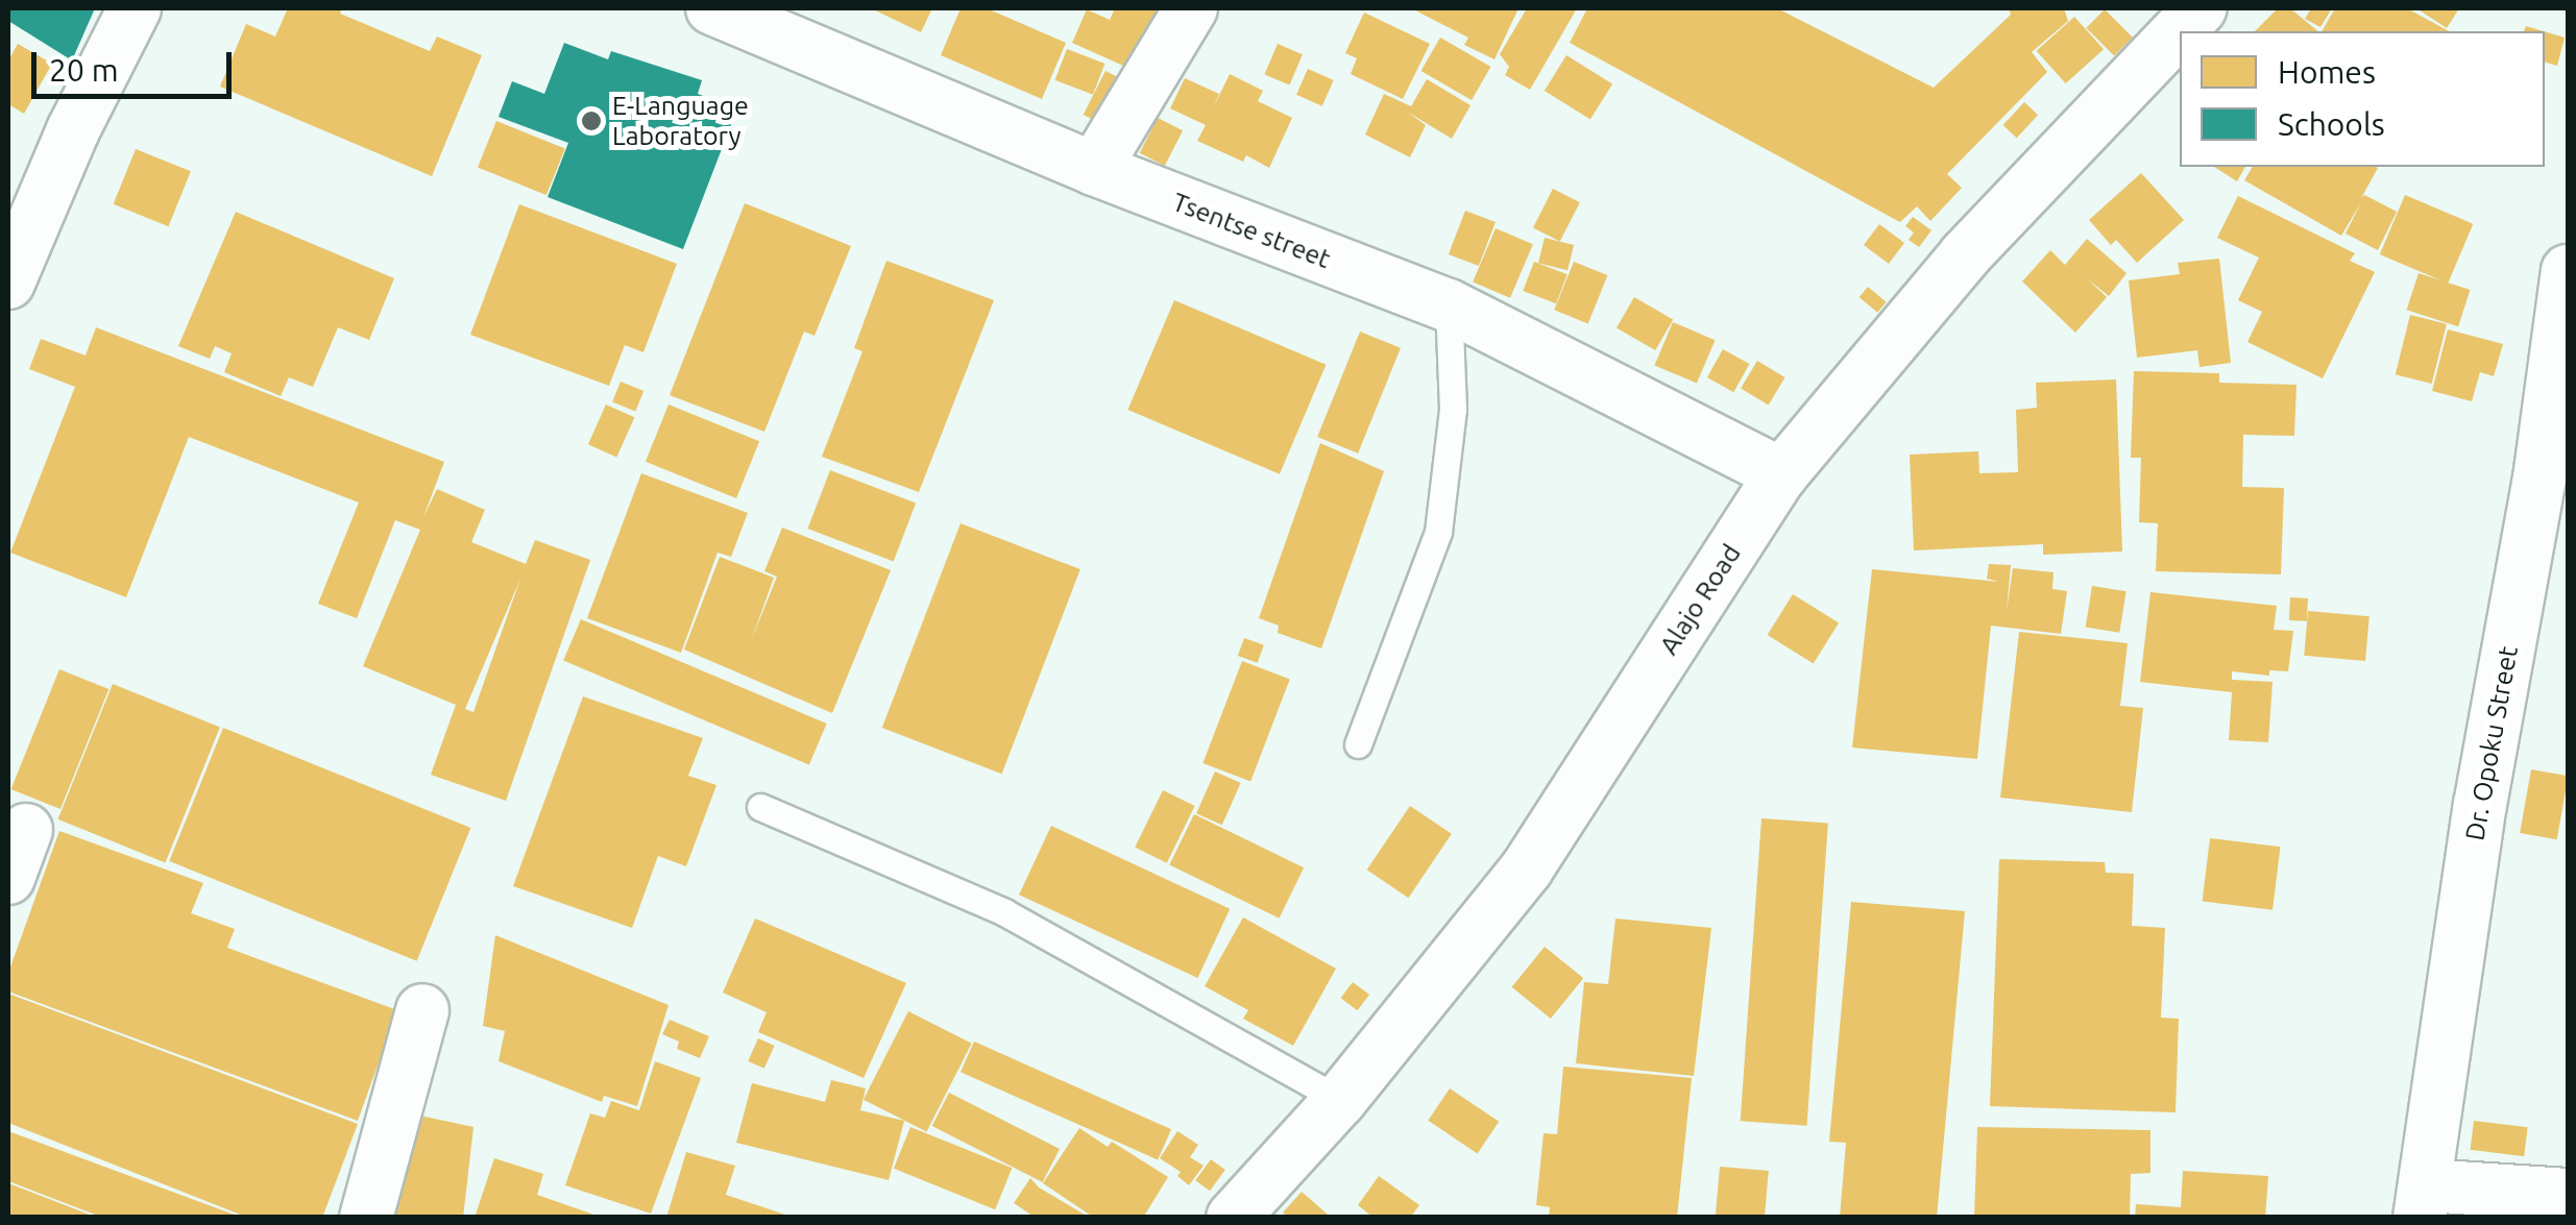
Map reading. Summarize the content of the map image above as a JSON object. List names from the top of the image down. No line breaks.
{"streets":{"street":["Tsentse street","Alajo Road","Dr. Opoku Street"]},"crossings":[["Tsentse street","Alajo Road"]],"places":["E-Language Laboratory"],"legend":["Homes","Schools"],"scale_bar":"20 m"}
